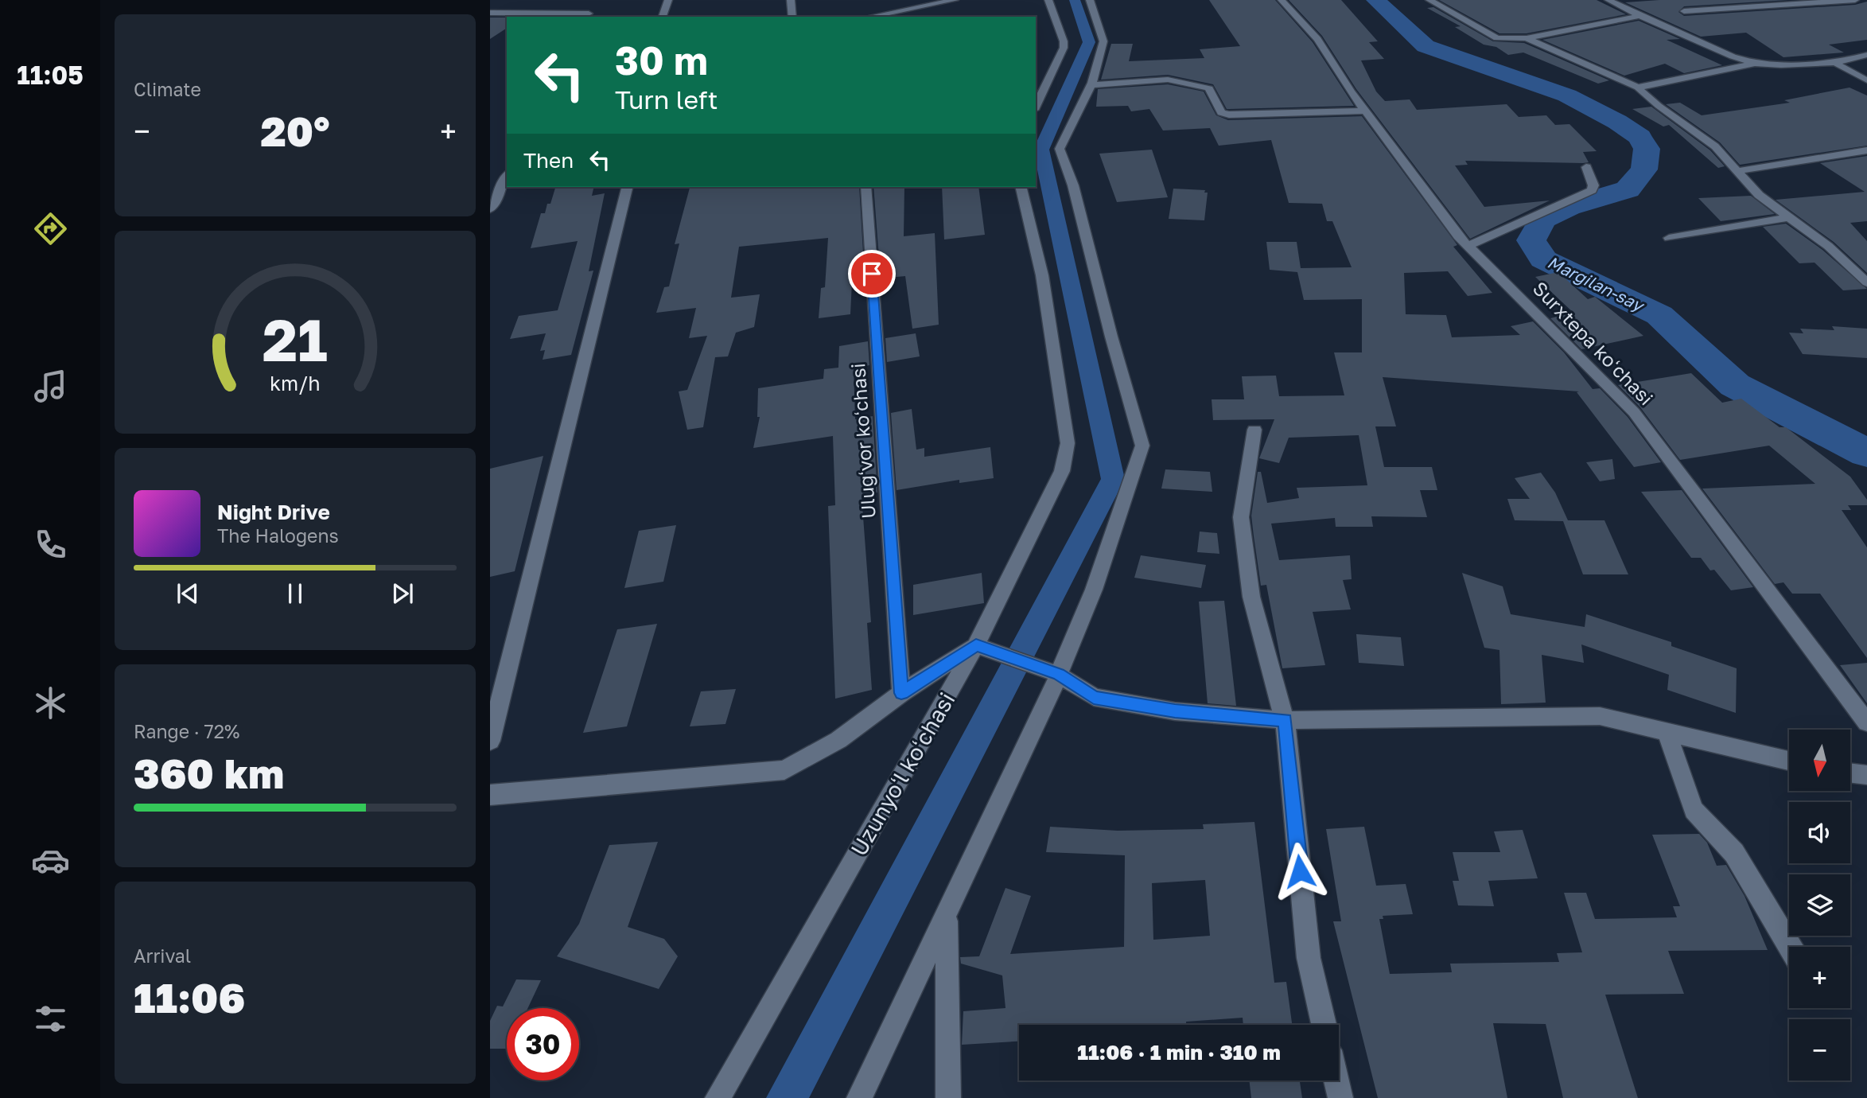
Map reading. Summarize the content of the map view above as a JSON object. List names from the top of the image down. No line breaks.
{"streets":{"street":["Surxtepa koʻchasi","Ulugʻvor koʻchasi","Uzunyoʻl koʻchasi"]},"crossings":[["Ulugʻvor koʻchasi","Uzunyoʻl koʻchasi"]],"water":["Margilan-say"],"north":"bottom","page":{"tabs":"11:05","tile":["Climate",["Range · 72%","360 km"],["Arrival","11:06"]],"turn":["30 m","Turn left"],"heat":["−","20°","+"],"then":"Then","song":["Night Drive","The Halogens"],"map_buttons":["+","−"],"limit":"30","trip":"11:06 · 1 min · 310 m","gauge":["21","km/h"]}}
